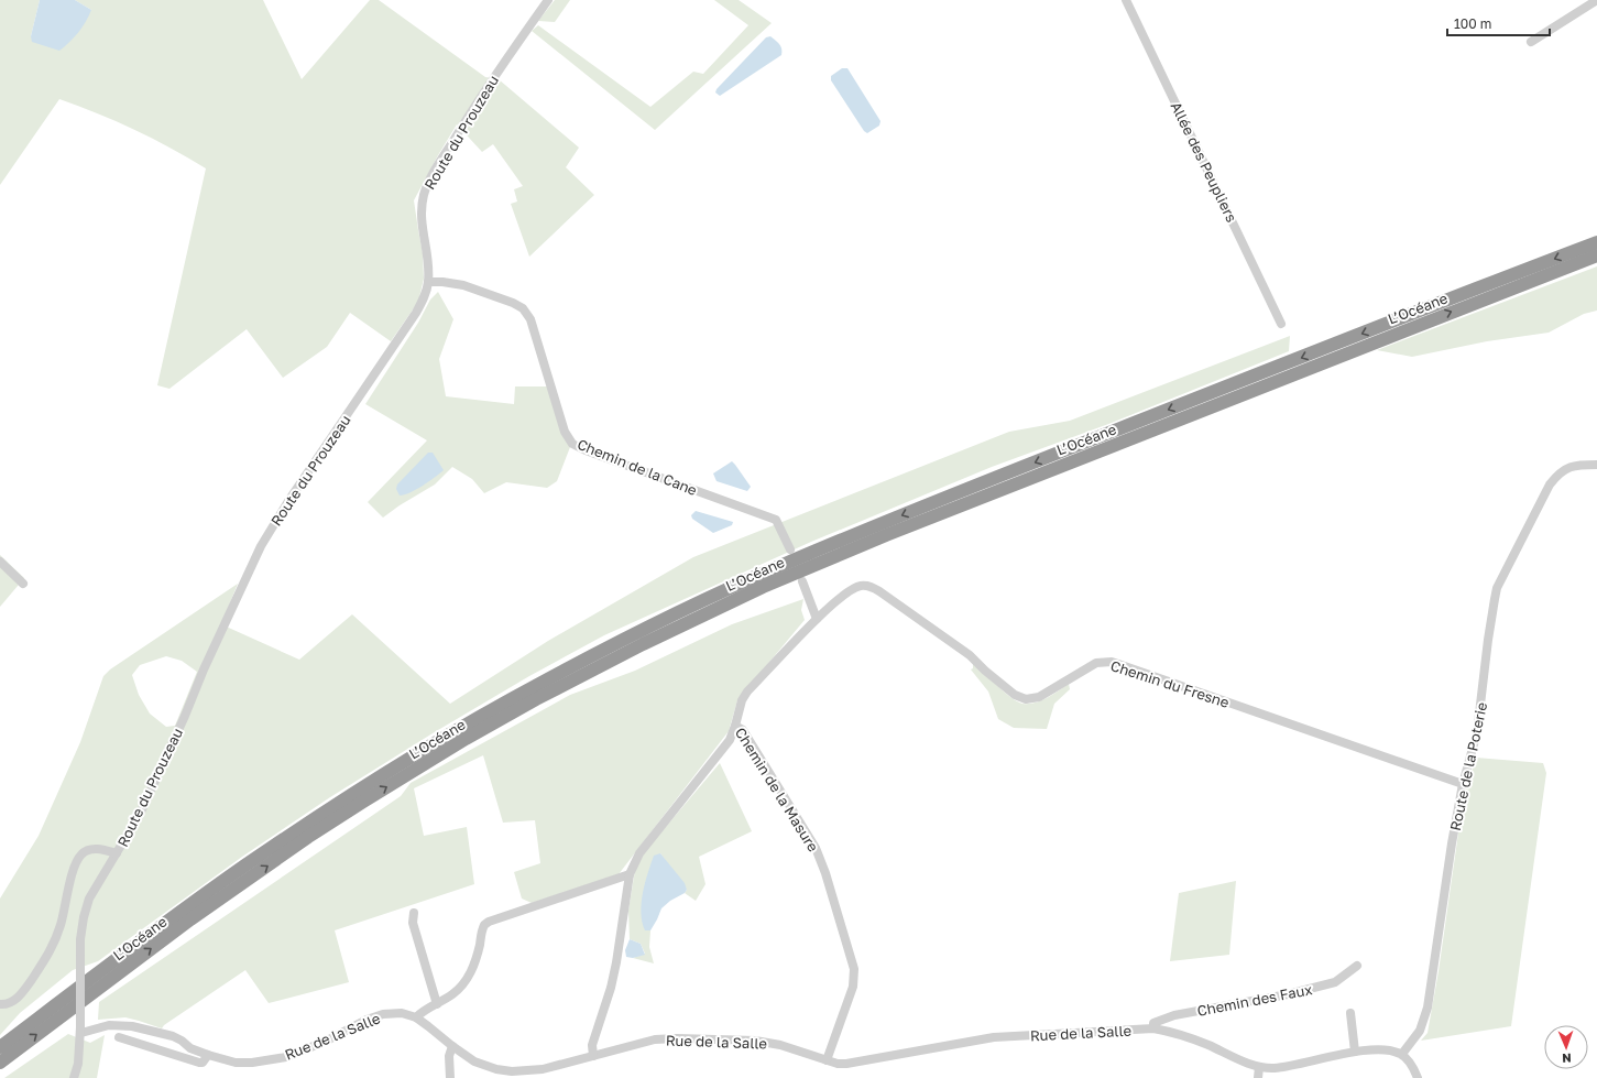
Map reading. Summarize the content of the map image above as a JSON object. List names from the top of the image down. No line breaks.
{"streets":{"highway":["L’Océane"],"street":["Route du Prouzeau","Allée des Peupliers","Chemin de la Cane","Chemin du Fresne","Route de la Poterie","Chemin de la Masure","Chemin des Faux","Rue de la Salle"]},"crossings":[["Route du Prouzeau","Chemin de la Cane"],["Route du Prouzeau","Rue de la Salle"],["Chemin du Fresne","Route de la Poterie"],["Chemin du Fresne","Chemin de la Masure"],["Route de la Poterie","Rue de la Salle"],["Chemin de la Masure","Rue de la Salle"],["Chemin des Faux","Rue de la Salle"]],"scale_bar":"100 m","north":"bottom"}
